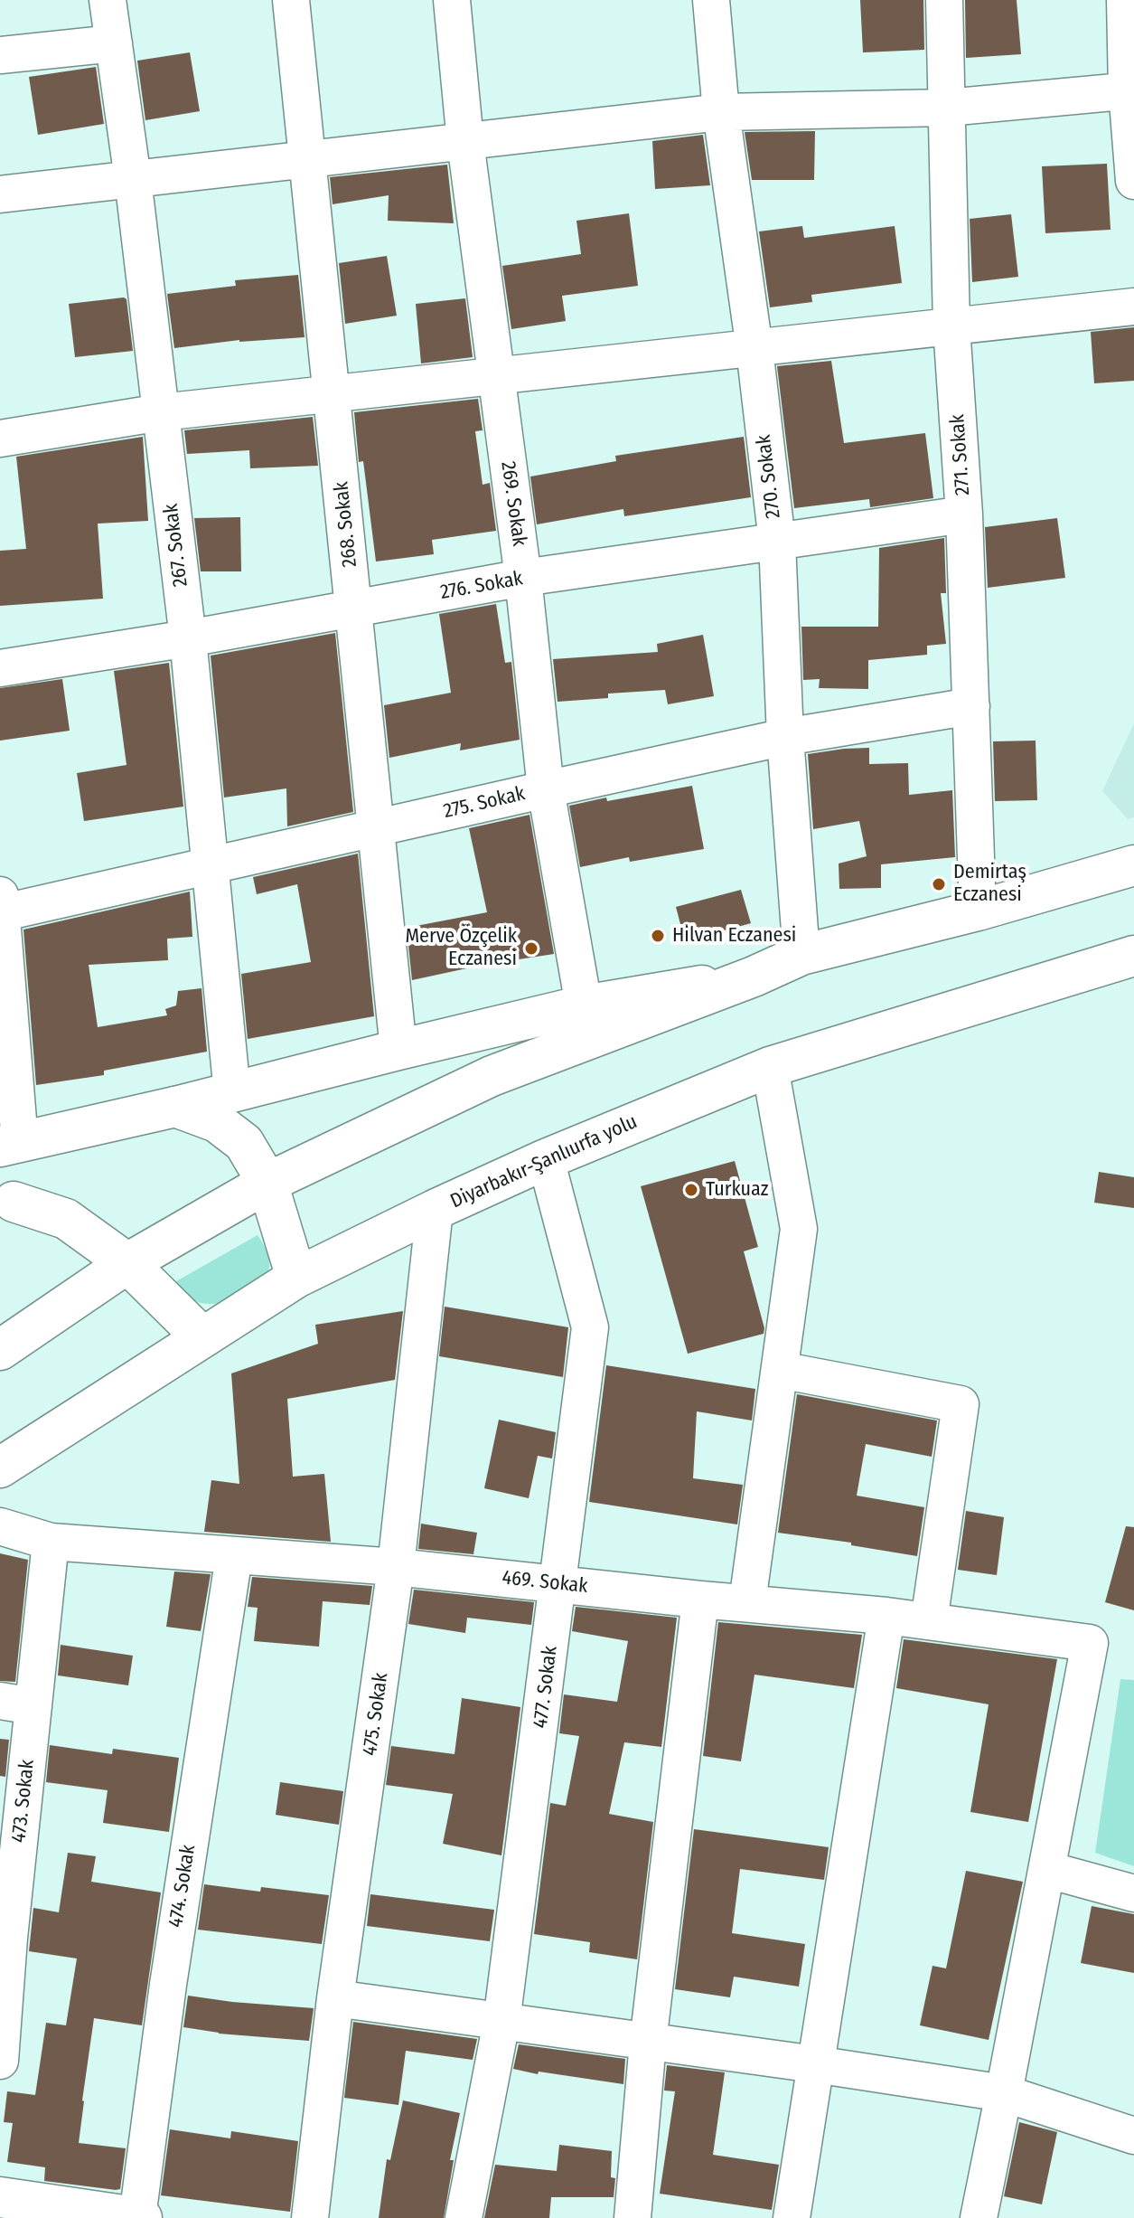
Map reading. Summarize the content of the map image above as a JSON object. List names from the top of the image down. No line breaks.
{"streets":{"main road":["Diyarbakır-Şanlıurfa yolu"],"street":["271. Sokak","270. Sokak","269. Sokak","268. Sokak","267. Sokak","276. Sokak","275. Sokak","469. Sokak","477. Sokak","475. Sokak","473. Sokak","474. Sokak"]},"crossings":[["271. Sokak","276. Sokak"],["271. Sokak","275. Sokak"],["270. Sokak","276. Sokak"],["270. Sokak","275. Sokak"],["269. Sokak","276. Sokak"],["269. Sokak","275. Sokak"],["268. Sokak","276. Sokak"],["268. Sokak","275. Sokak"],["267. Sokak","276. Sokak"],["267. Sokak","275. Sokak"],["Diyarbakır-Şanlıurfa yolu","477. Sokak"],["Diyarbakır-Şanlıurfa yolu","475. Sokak"],["469. Sokak","477. Sokak"],["469. Sokak","475. Sokak"],["469. Sokak","473. Sokak"],["469. Sokak","474. Sokak"]],"places":["Demirtaş Eczanesi","Hilvan Eczanesi","Merve Özçelik Eczanesi","Turkuaz"]}
